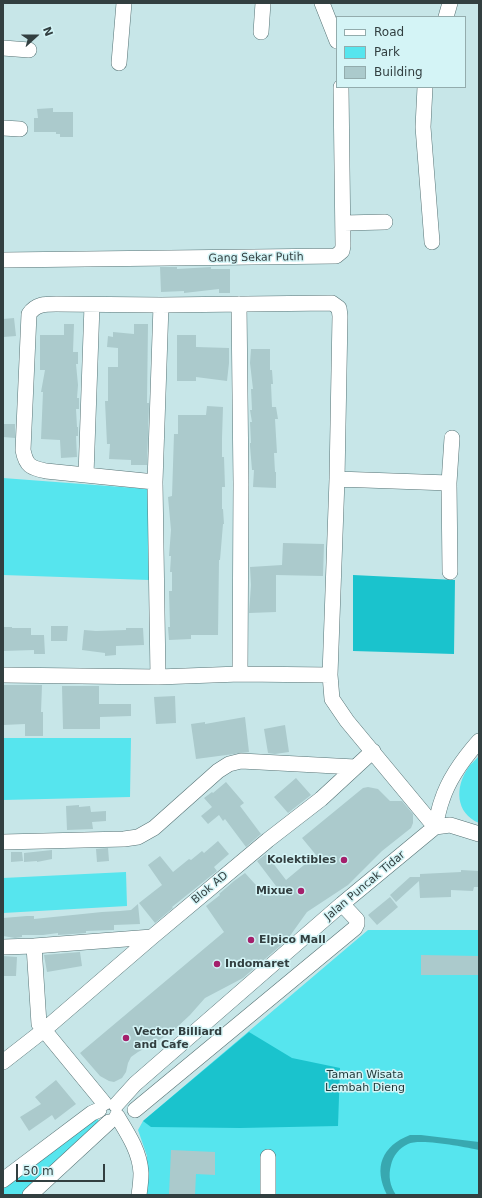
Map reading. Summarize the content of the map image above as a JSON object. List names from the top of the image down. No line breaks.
{"streets":{"street":["Gang Sekar Putih","Jalan Puncak Tidar","Blok AD"]},"parks":["Taman Wisata Lembah Dieng"],"places":["Kolektibles","Mixue","Elpico Mall","Indomaret","Vector Billiard and Cafe"],"legend":["Road","Park","Building"],"scale_bar":"50 m","north":"right"}
